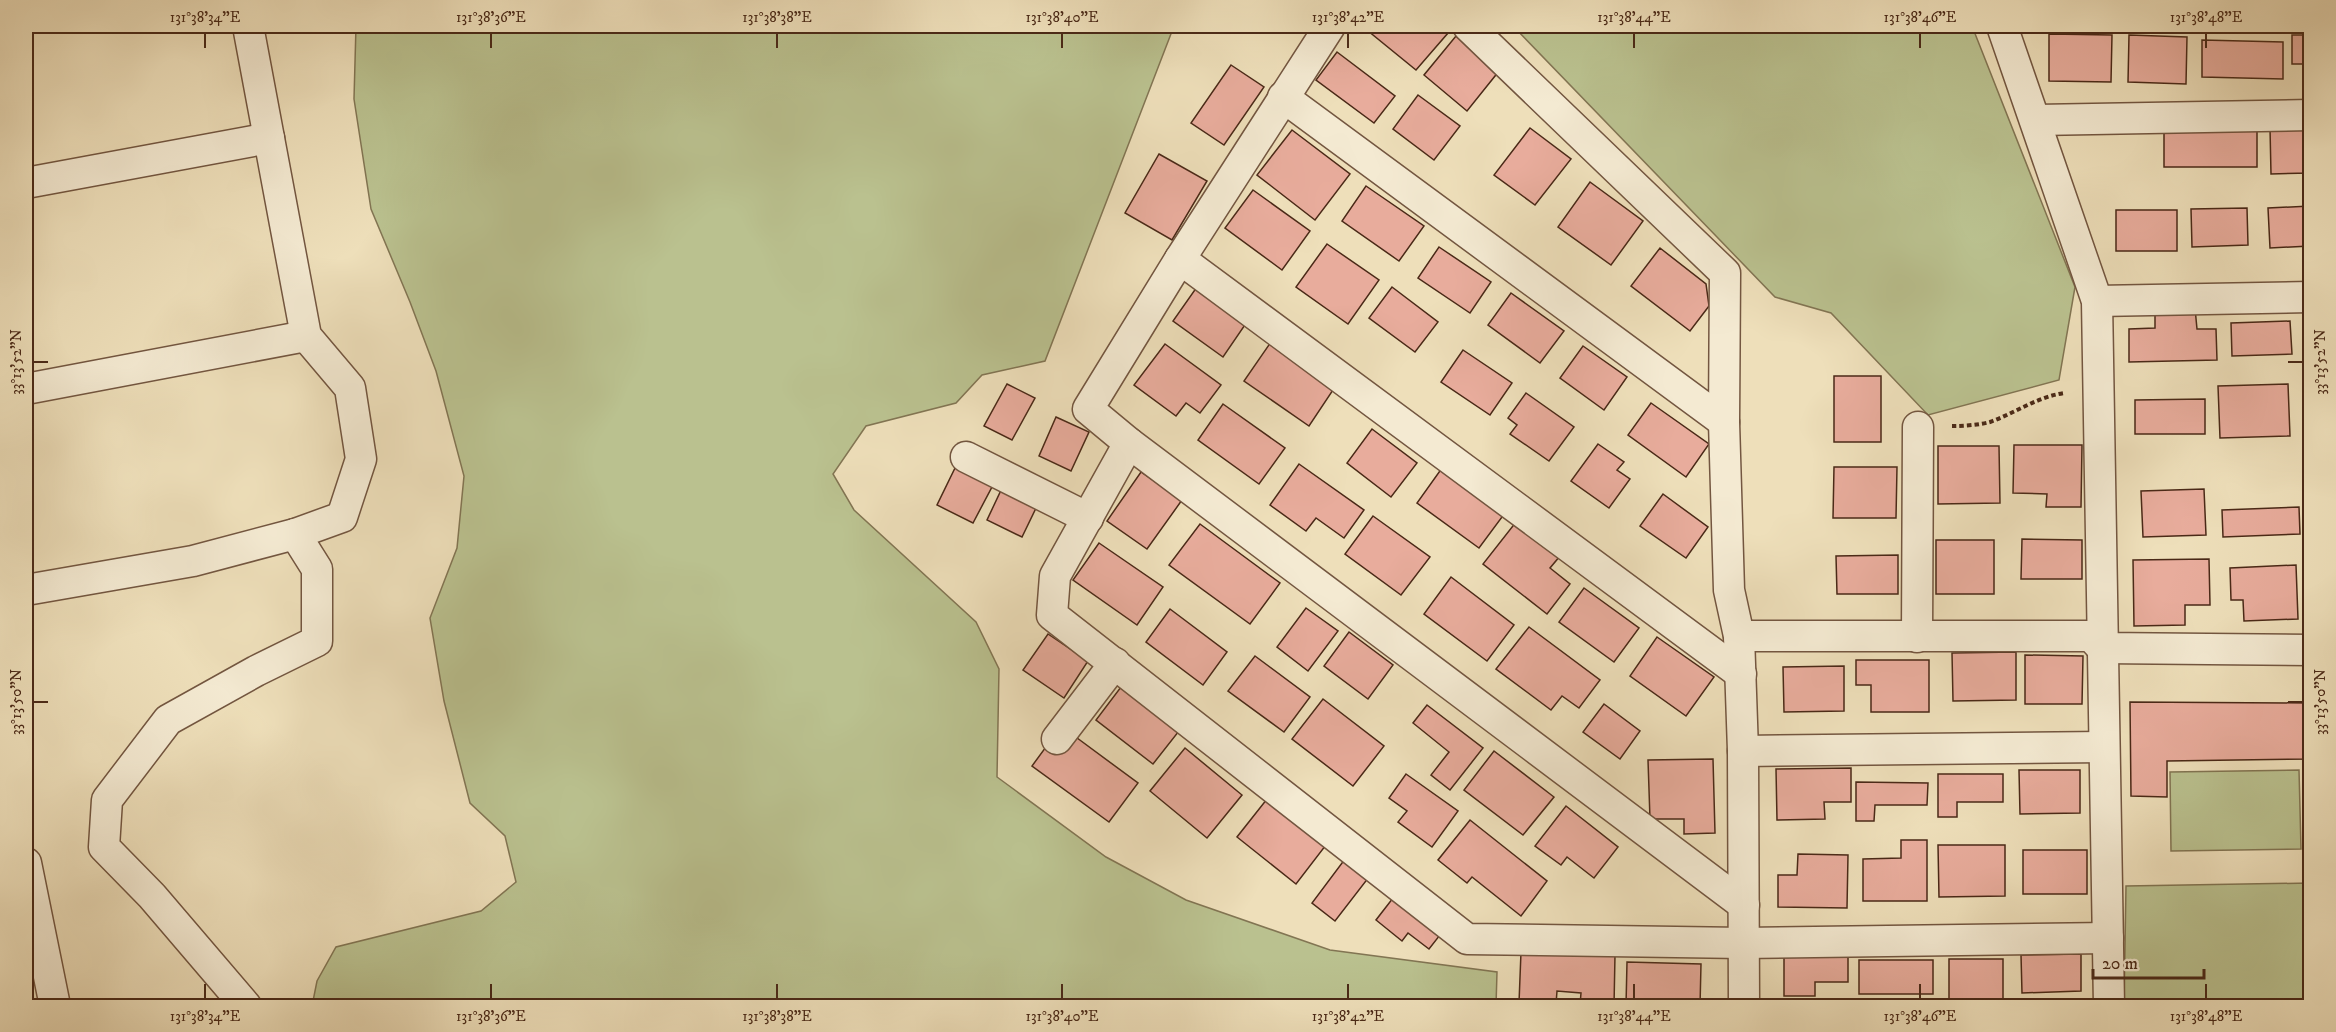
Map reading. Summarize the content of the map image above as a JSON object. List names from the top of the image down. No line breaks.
{"scale_bar":"20 m","coordinates":["131°38'34\"E","131°38'36\"E","131°38'38\"E","131°38'40\"E","131°38'42\"E","131°38'44\"E","131°38'46\"E","131°38'48\"E","33°13'52\"N","33°13'50\"N"]}
